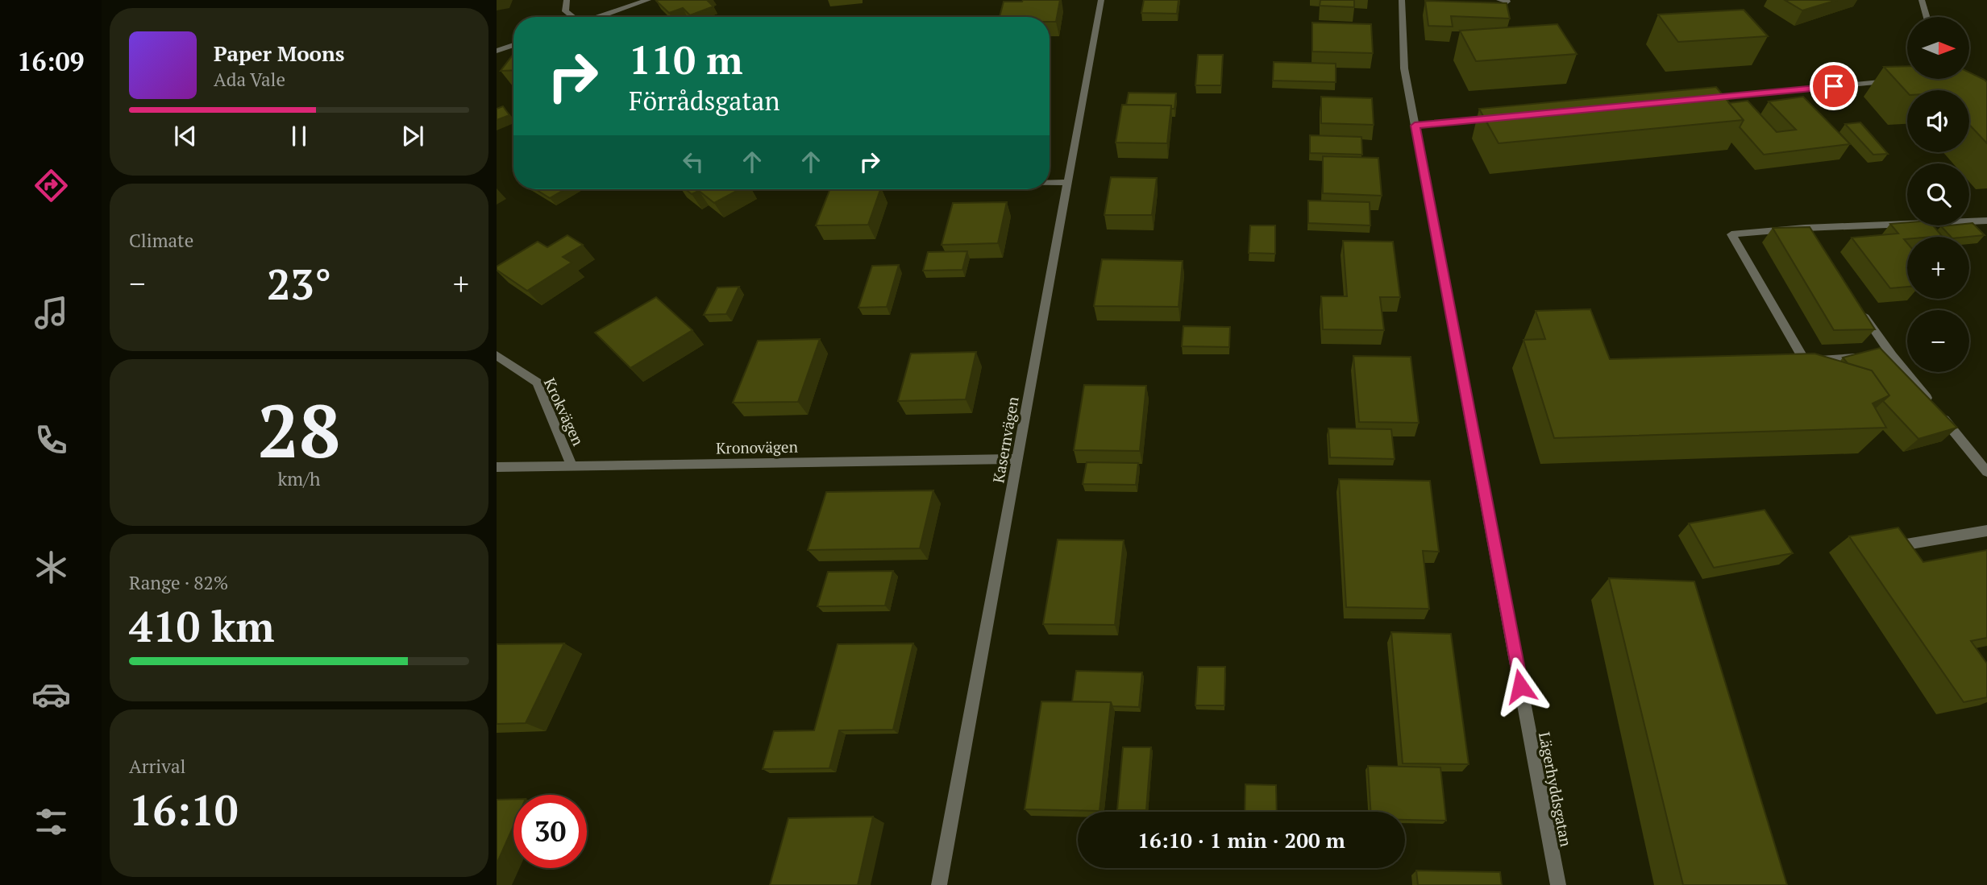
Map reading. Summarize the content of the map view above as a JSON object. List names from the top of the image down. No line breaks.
{"streets":{"street":["Krokvägen","Kasernvägen","Kronovägen","Lägerhyddsgatan"]},"crossings":[["Krokvägen","Kronovägen"],["Kasernvägen","Kronovägen"]],"north":"right","page":{"tabs":"16:09","map_buttons":["+","−"],"turn":["110 m","Förrådsgatan"],"song":["Paper Moons","Ada Vale"],"tile":["Climate",["28","km/h"],["Range · 82%","410 km"],["Arrival","16:10"]],"heat":["−","23°","+"],"limit":"30","trip":"16:10 · 1 min · 200 m"}}
